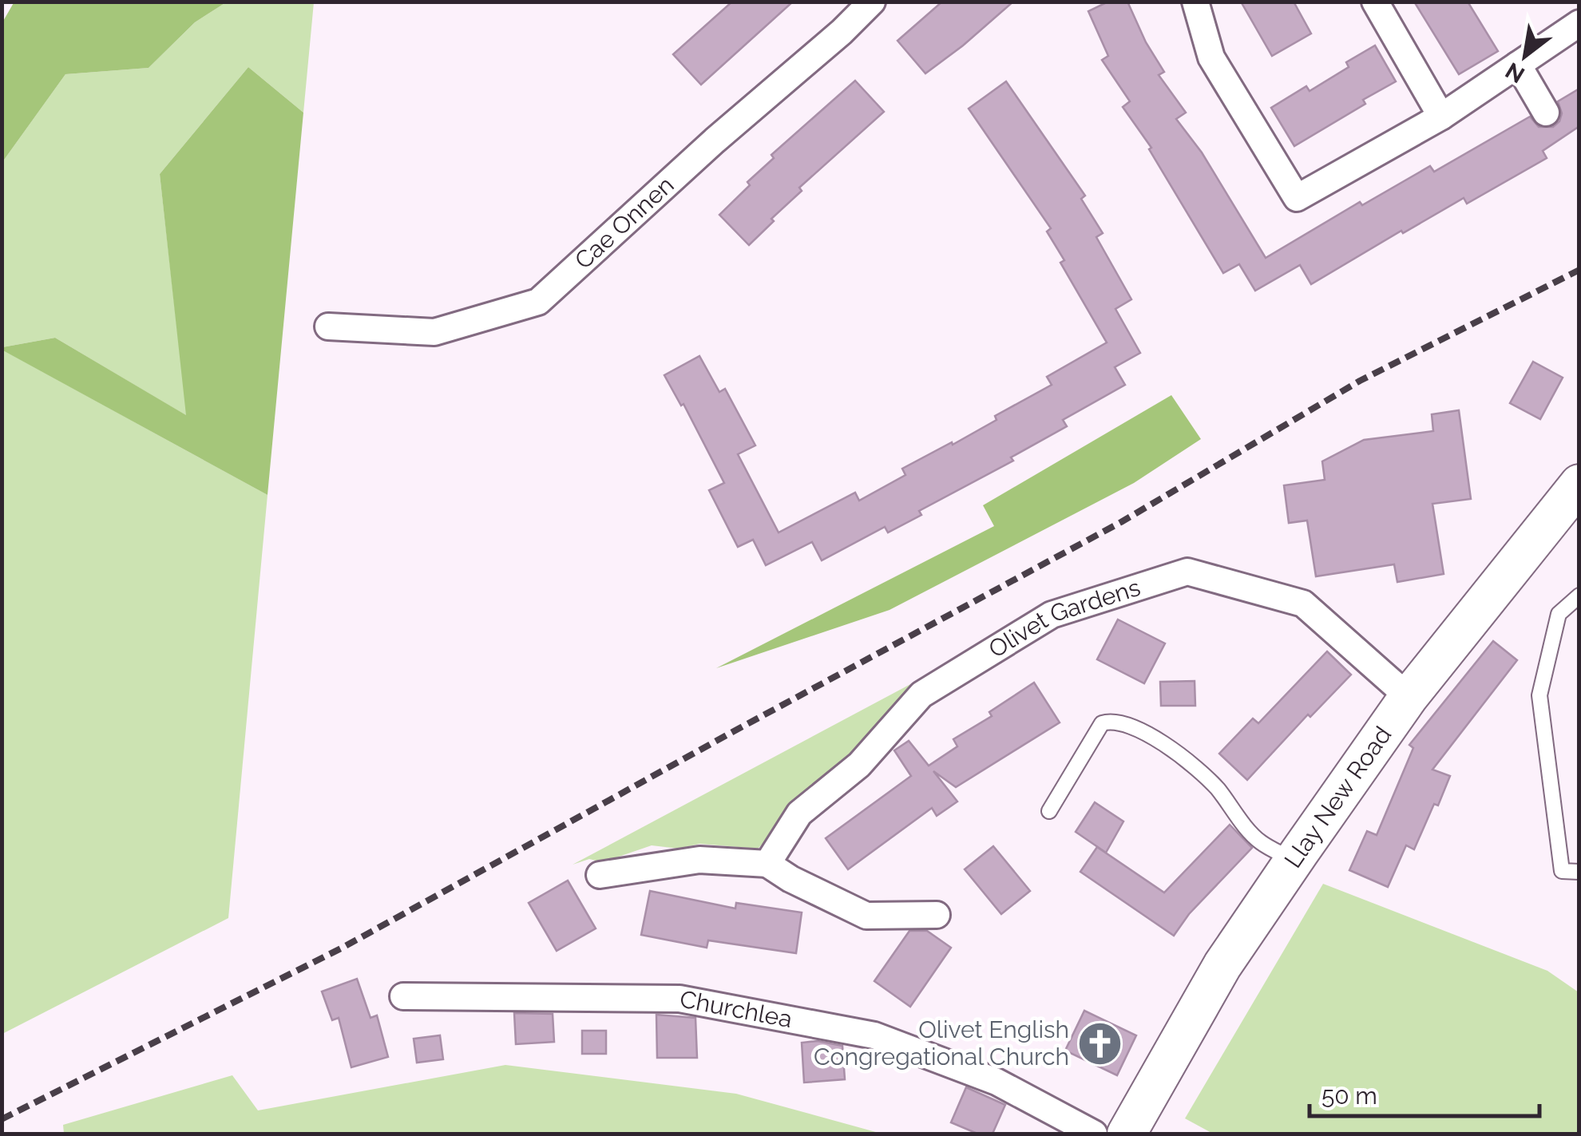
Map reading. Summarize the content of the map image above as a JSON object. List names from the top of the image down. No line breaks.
{"streets":{"main road":["Llay New Road"],"street":["Cae Onnen","Olivet Gardens","Churchlea"]},"crossings":[["Olivet Gardens","Llay New Road"]],"places":{"church":["Olivet English Congregational Church"]},"scale_bar":"50 m","north":"bottom left"}
